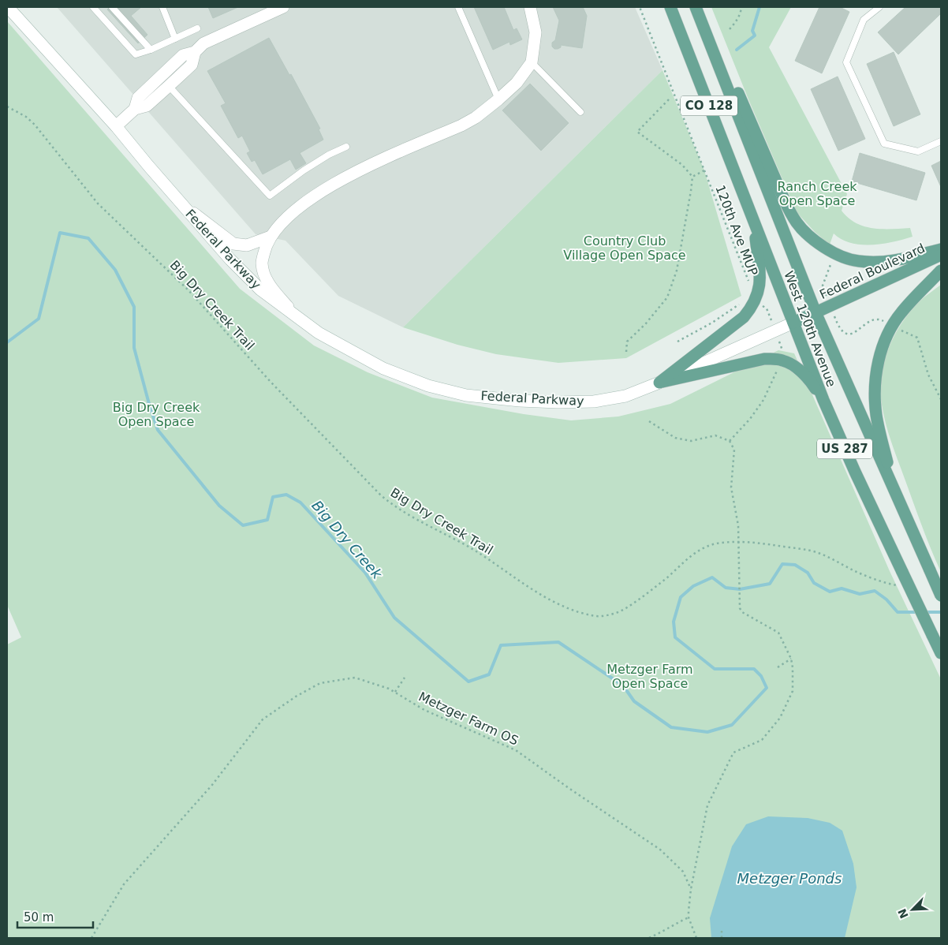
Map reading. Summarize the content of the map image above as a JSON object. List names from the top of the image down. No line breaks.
{"streets":{"main road":["CO 128","Federal Parkway","Federal Boulevard","West 120th Avenue","US 287"],"path":["120th Ave MUP","Big Dry Creek Trail","Metzger Farm OS"]},"crossings":[["Federal Parkway","Federal Boulevard"],["Federal Parkway","West 120th Avenue"],["Federal Boulevard","West 120th Avenue"],["Big Dry Creek Trail","Metzger Farm OS"],["West 120th Avenue","US 287"]],"water":["Big Dry Creek","Metzger Ponds"],"parks":["Ranch Creek Open Space","Country Club Village Open Space","Big Dry Creek Open Space","Metzger Farm Open Space"],"scale_bar":"50 m","north":"bottom left"}
